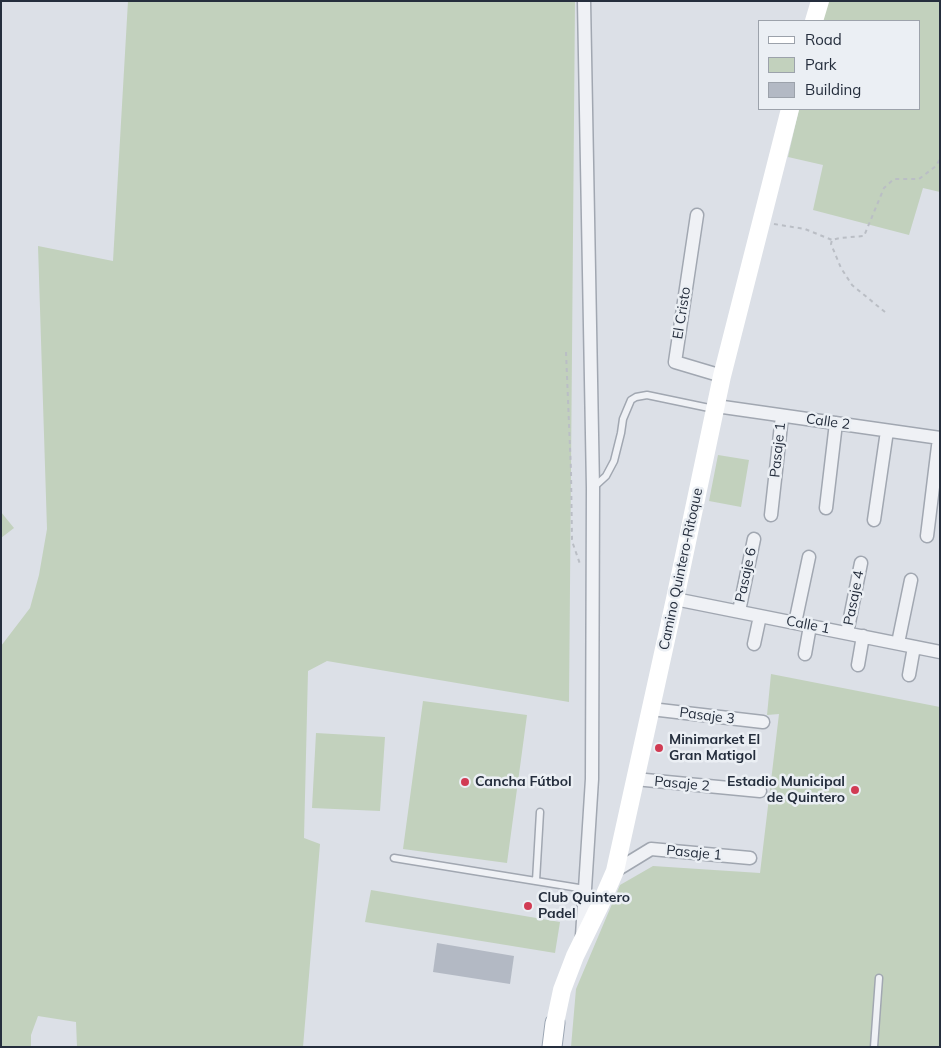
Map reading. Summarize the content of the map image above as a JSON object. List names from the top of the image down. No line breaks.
{"streets":{"main road":["Camino Quintero-Ritoque"],"street":["El Cristo","Calle 2","Pasaje 1","Pasaje 6","Pasaje 4","Calle 1","Pasaje 3","Pasaje 2"]},"crossings":[["El Cristo","Camino Quintero-Ritoque"],["Calle 2","Pasaje 1"],["Calle 2","Camino Quintero-Ritoque"],["Pasaje 1","Camino Quintero-Ritoque"],["Camino Quintero-Ritoque","Calle 1"],["Camino Quintero-Ritoque","Pasaje 3"],["Camino Quintero-Ritoque","Pasaje 2"],["Pasaje 6","Calle 1"],["Pasaje 4","Calle 1"]],"places":["Minimarket El Gran Matigol","Cancha Fútbol","Estadio Municipal de Quintero","Club Quintero Padel"],"legend":["Road","Park","Building"]}
